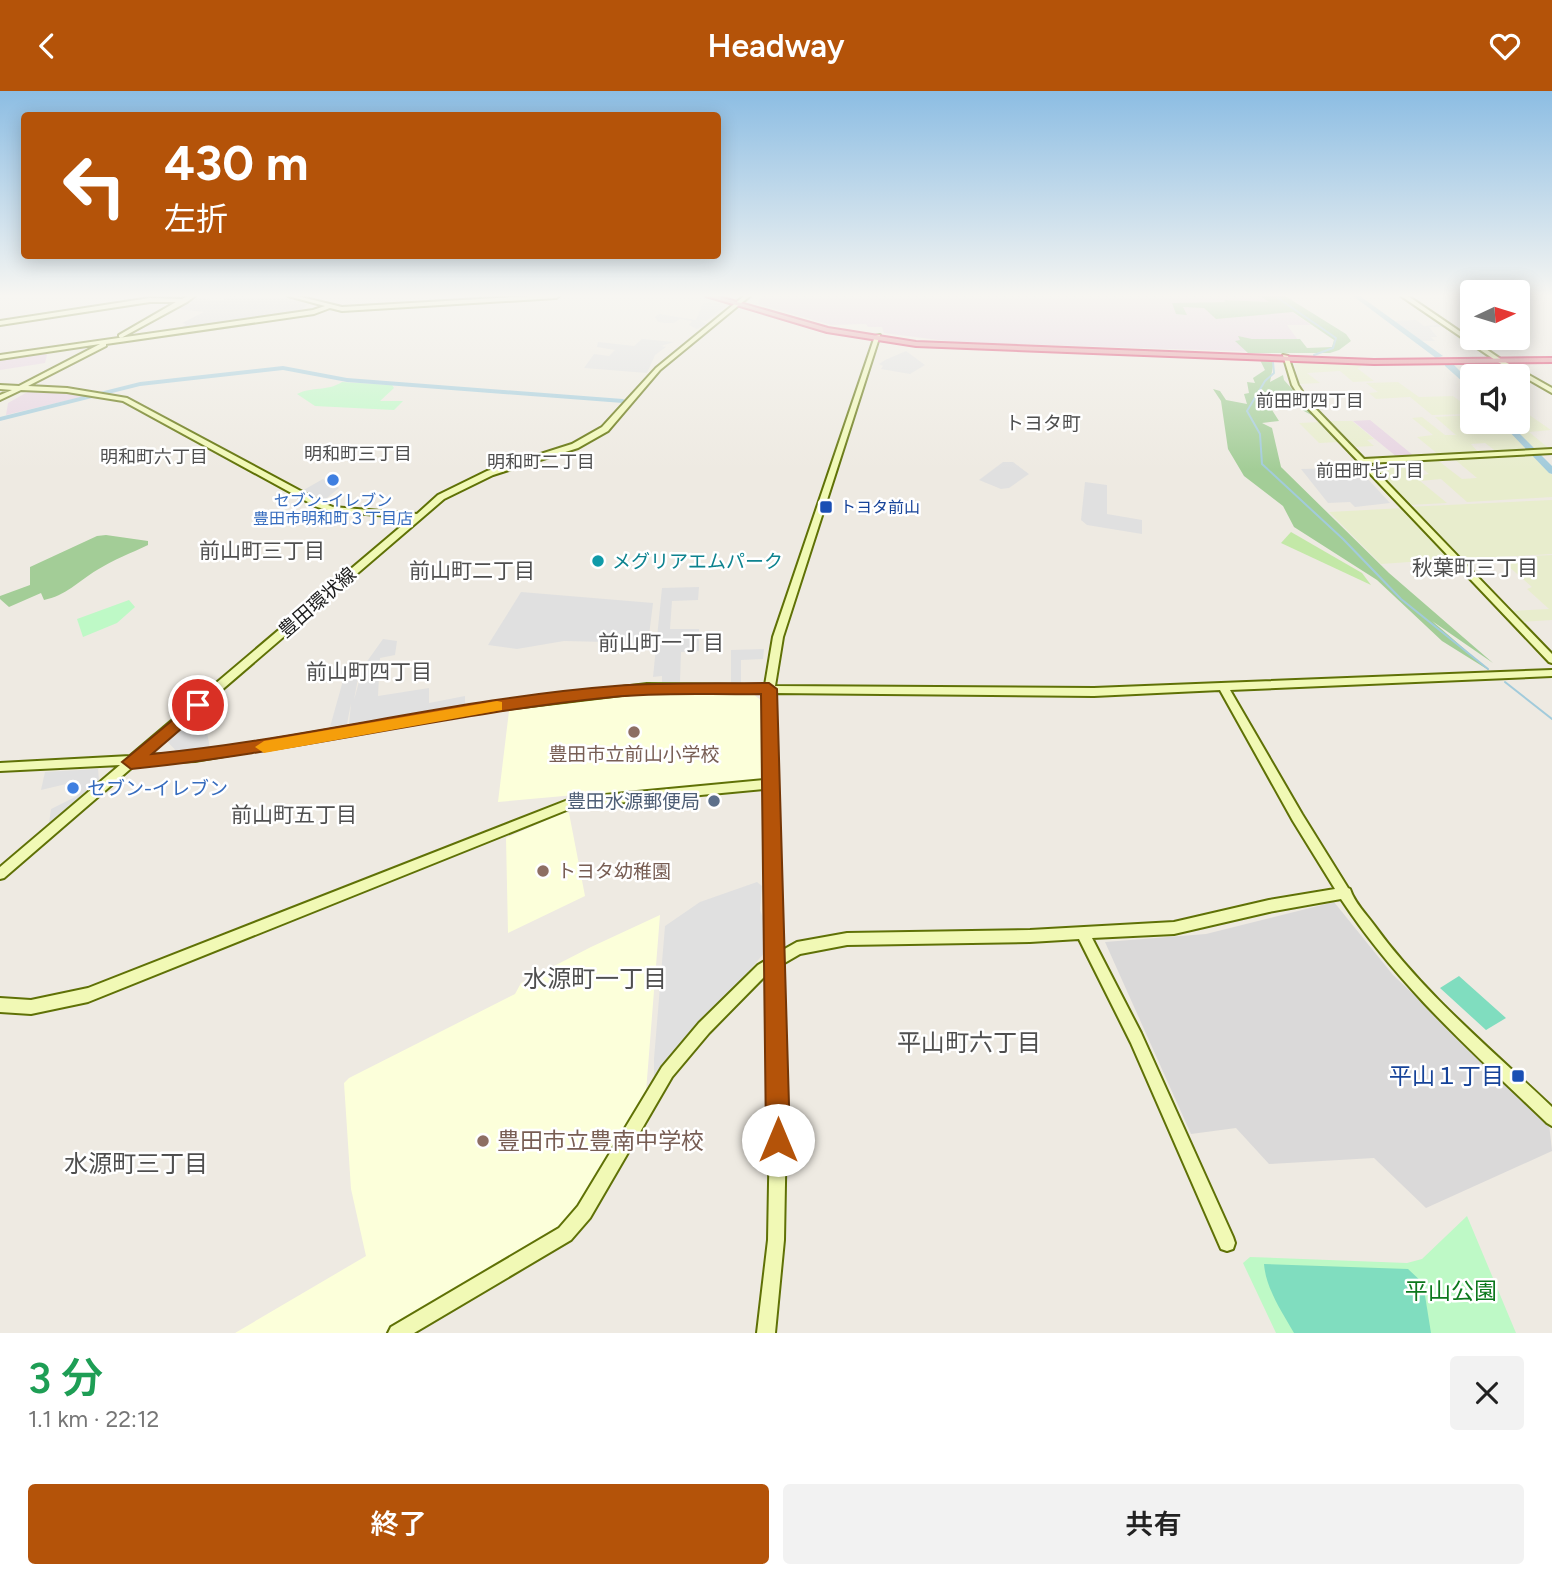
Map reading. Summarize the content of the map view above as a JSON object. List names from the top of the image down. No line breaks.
{"streets":{"street":["豊田環状線"]},"districts":["前田町四丁目","トヨタ町","明和町三丁目","明和町六丁目","明和町二丁目","前田町七丁目","前山町三丁目","秋葉町三丁目","前山町二丁目","前山町一丁目","前山町四丁目","前山町五丁目","水源町一丁目","平山町六丁目","水源町三丁目"],"parks":["平山公園"],"places":{"other":["セブン-イレブン 豊田市明和町３丁目店","メグリアエムパーク","豊田市立前山小学校","セブン-イレブン","豊田水源郵便局","トヨタ幼稚園","豊田市立豊南中学校"],"transit":["トヨタ前山","平山１丁目"]},"north":"right","page":{"header":"Headway","turn":["430 m","左折"],"heading":["3 分","1.1 km · 22:12"],"buttons":["終了","共有"]}}
